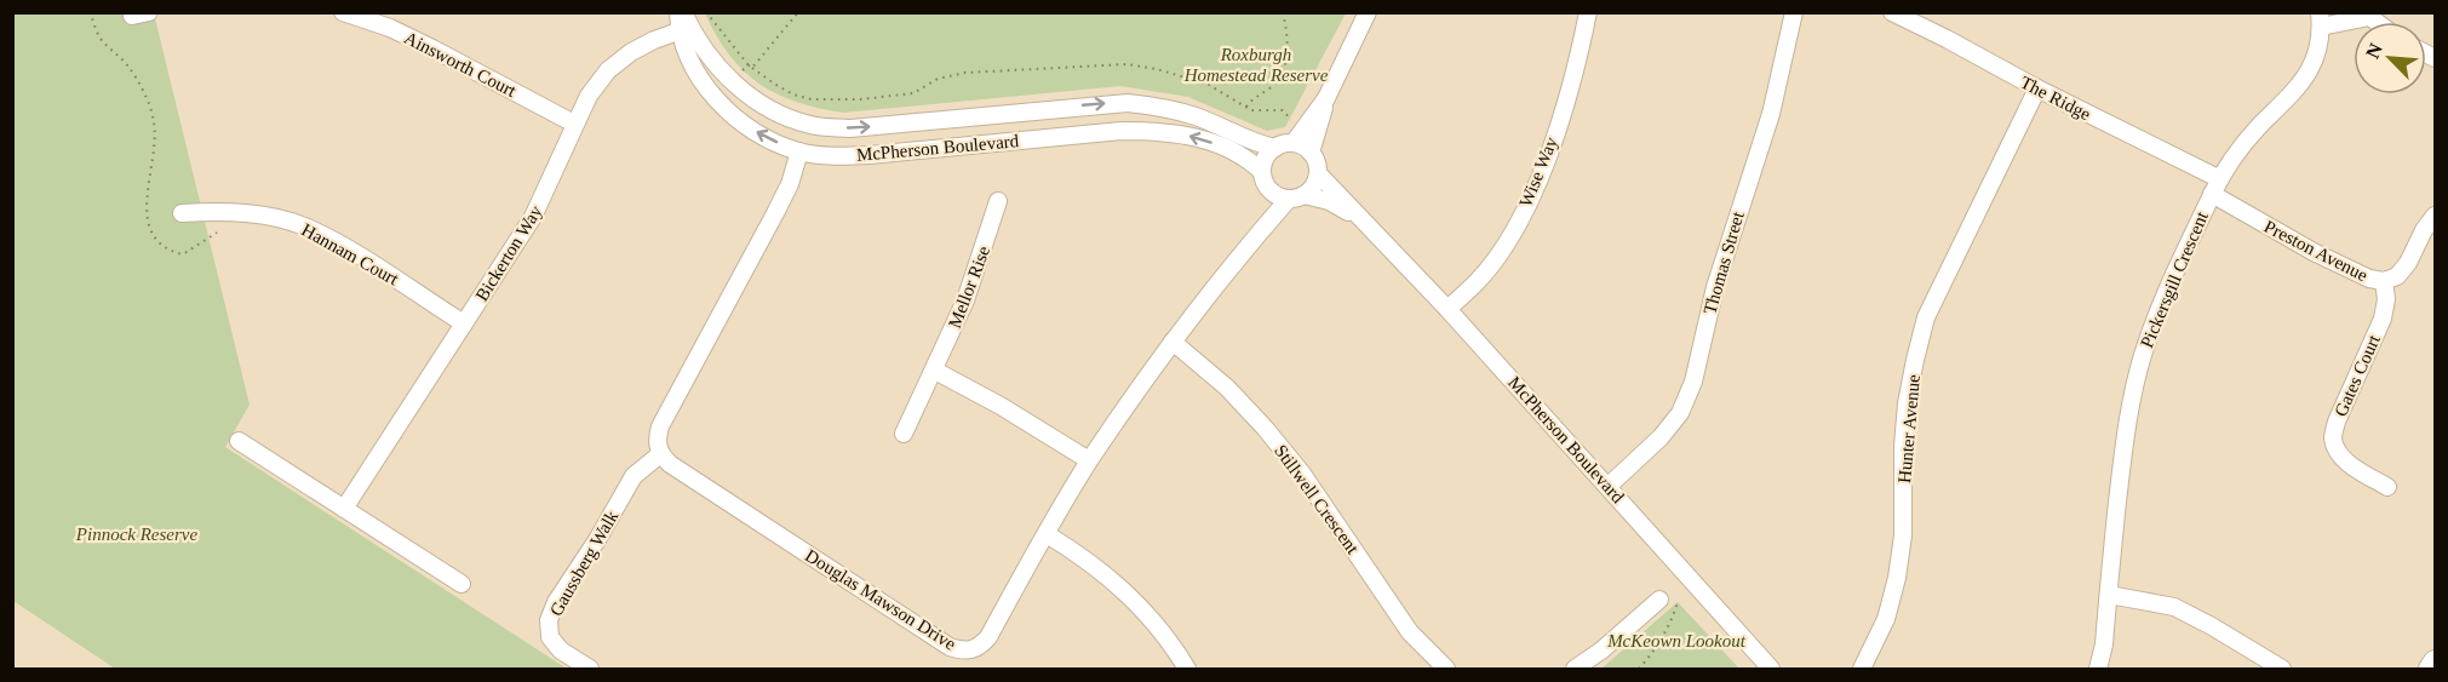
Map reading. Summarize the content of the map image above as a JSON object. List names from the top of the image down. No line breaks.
{"streets":{"street":["Ainsworth Court","The Ridge","McPherson Boulevard","Wise Way","Preston Avenue","Bickerton Way","Hannam Court","Thomas Street","Pickersgill Crescent","Mellor Rise","Gates Court","Hunter Avenue","Stillwell Crescent","Gaussberg Walk","Douglas Mawson Drive"]},"crossings":[["Ainsworth Court","Bickerton Way"],["The Ridge","Preston Avenue"],["The Ridge","Pickersgill Crescent"],["The Ridge","Hunter Avenue"],["McPherson Boulevard","Wise Way"],["McPherson Boulevard","Bickerton Way"],["McPherson Boulevard","Thomas Street"],["McPherson Boulevard","Douglas Mawson Drive"],["Preston Avenue","Pickersgill Crescent"],["Preston Avenue","Gates Court"],["Bickerton Way","Hannam Court"],["Stillwell Crescent","Douglas Mawson Drive"],["Gaussberg Walk","Douglas Mawson Drive"]],"parks":["Roxburgh Homestead Reserve","Pinnock Reserve","McKeown Lookout"],"north":"top left"}
